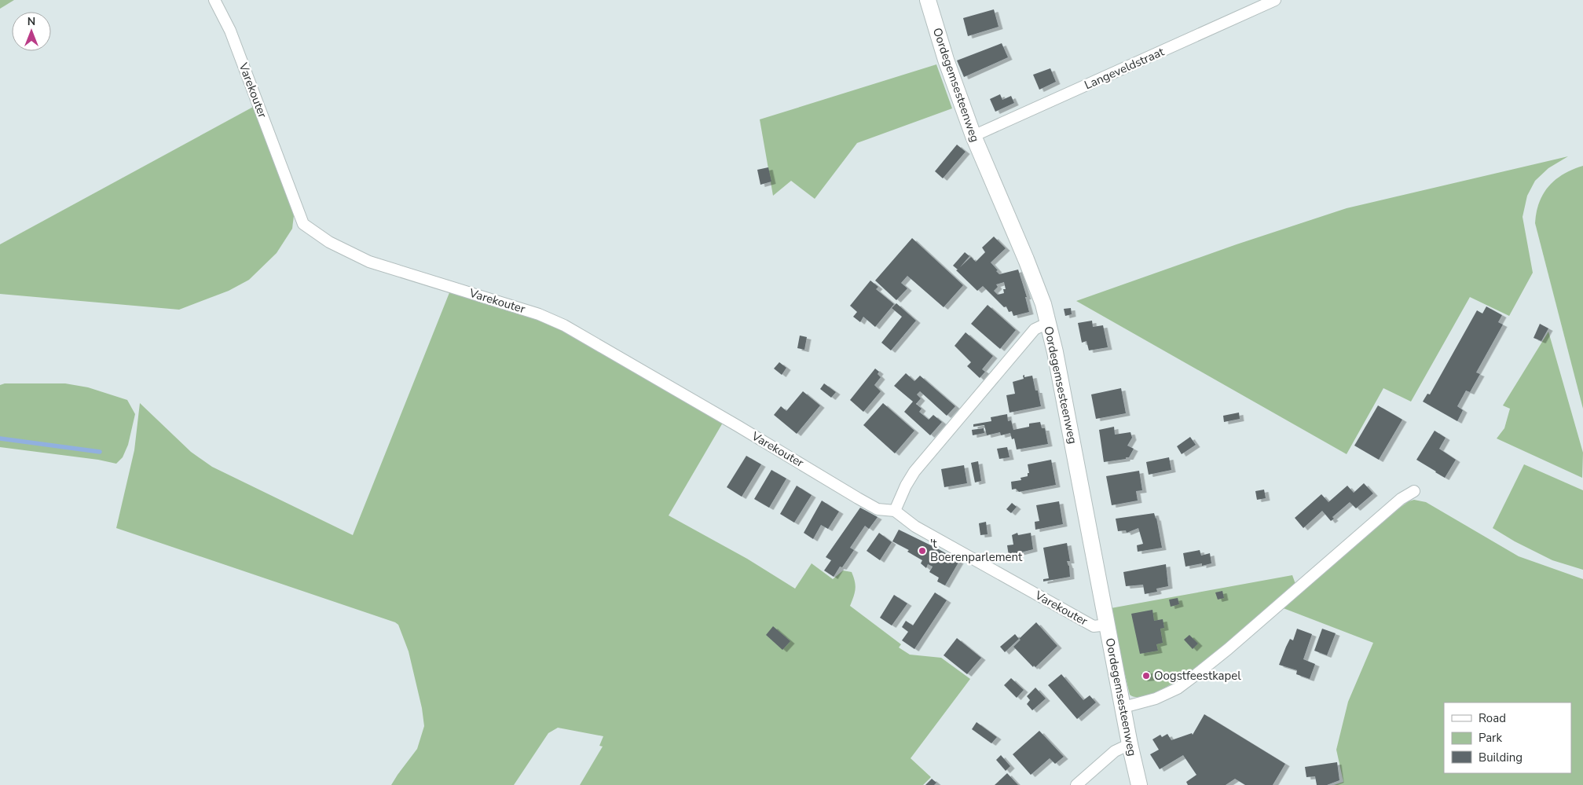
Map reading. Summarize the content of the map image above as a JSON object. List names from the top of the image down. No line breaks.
{"streets":{"street":["Langeveldstraat","Oordegemsesteenweg","Varekouter"]},"crossings":[["Langeveldstraat","Oordegemsesteenweg"],["Oordegemsesteenweg","Varekouter"]],"places":["'t Boerenparlement","Oogstfeestkapel"],"legend":["Road","Park","Building"],"north":"top"}
